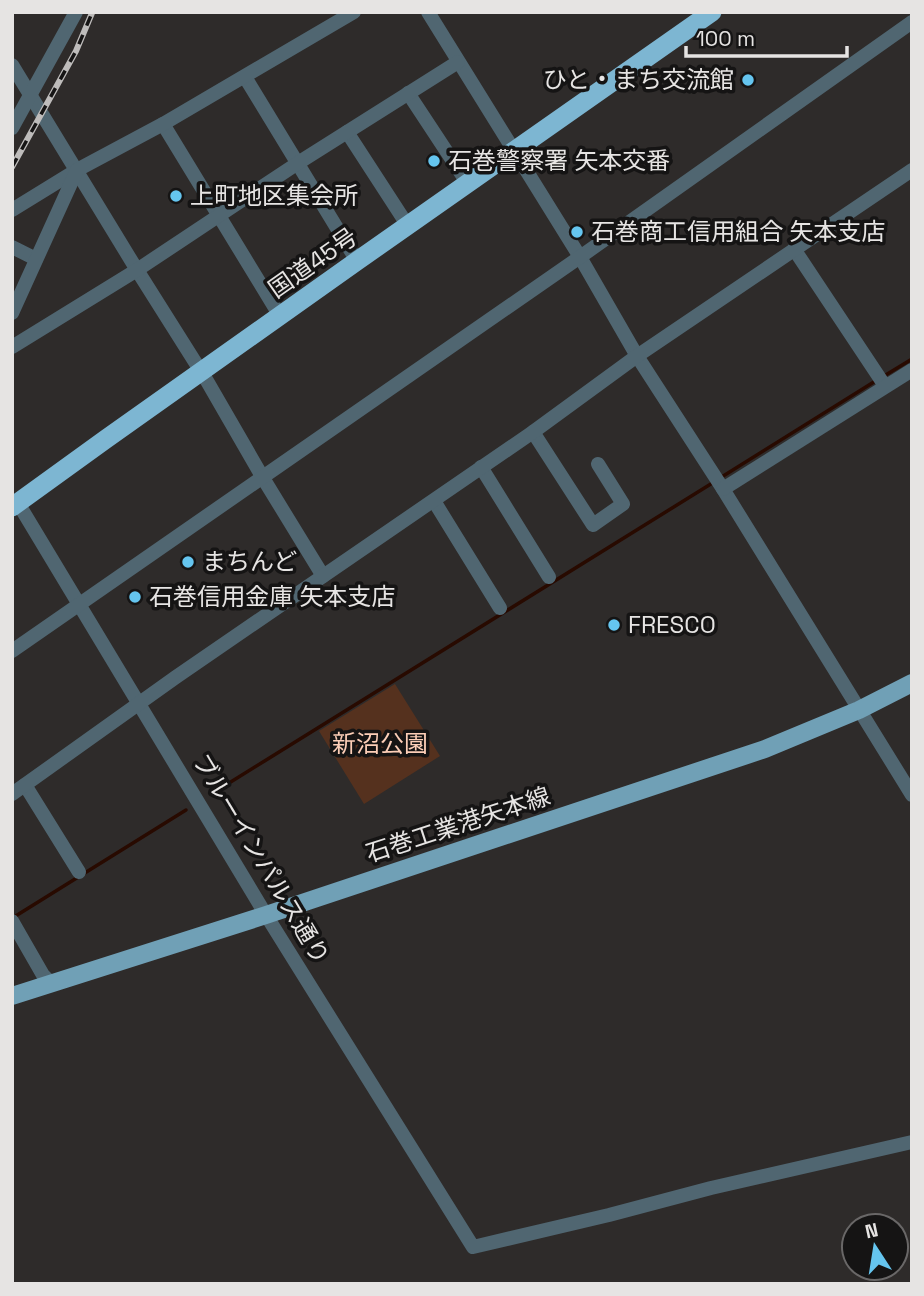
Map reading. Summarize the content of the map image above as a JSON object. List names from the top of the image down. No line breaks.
{"streets":{"highway":["国道45号"],"main road":["石巻工業港矢本線"],"street":["ブルーインパルス通り"]},"crossings":[["国道45号","ブルーインパルス通り"],["石巻工業港矢本線","ブルーインパルス通り"]],"parks":["新沼公園"],"places":["ひと・まち交流館","石巻警察署 矢本交番","上町地区集会所","石巻商工信用組合 矢本支店","まちんど","石巻信用金庫 矢本支店","FRESCO"],"scale_bar":"100 m","north":"top"}
